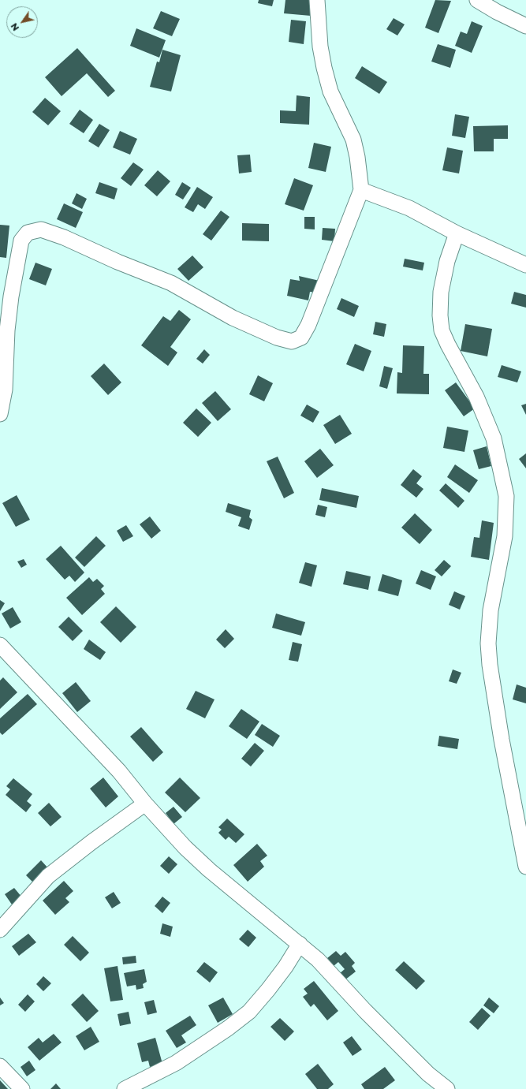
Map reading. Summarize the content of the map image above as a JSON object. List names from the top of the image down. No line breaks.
{"north":"bottom left"}
